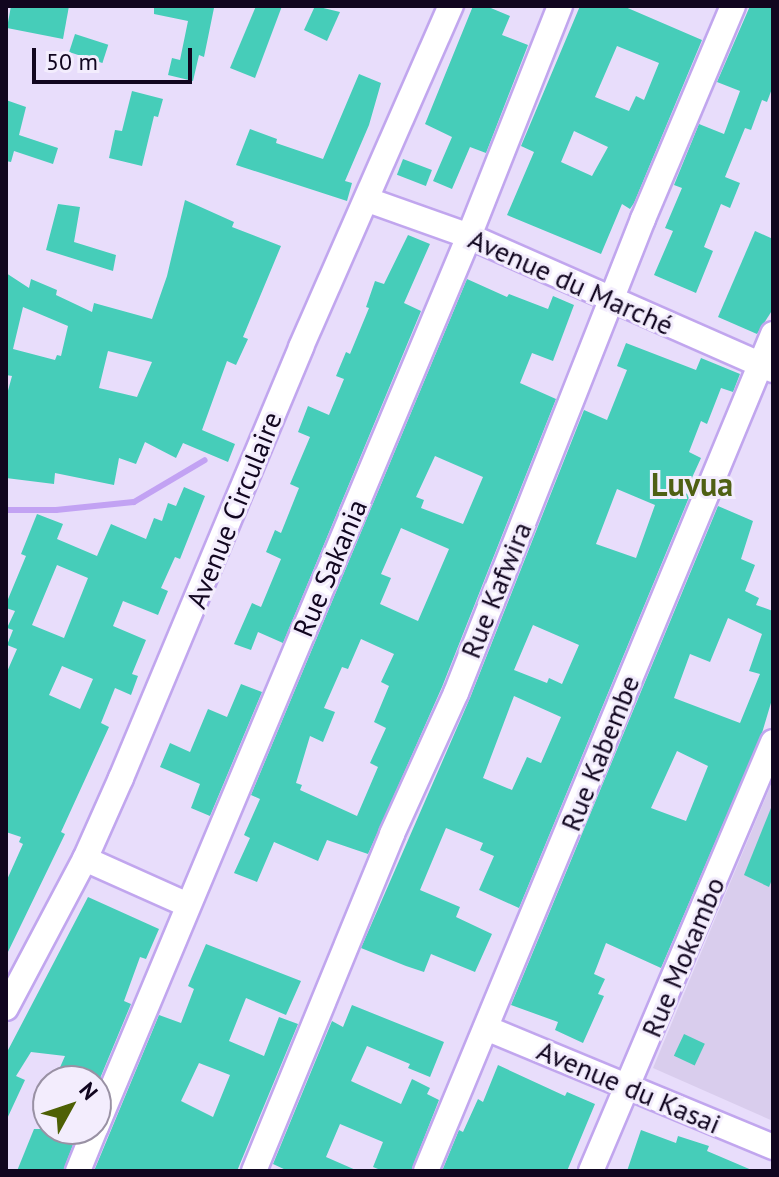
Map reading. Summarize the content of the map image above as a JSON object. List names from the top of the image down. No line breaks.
{"streets":{"street":["Avenue du Marché","Avenue Circulaire","Rue Sakania","Rue Kafwira","Rue Kabembe","Rue Mokambo","Avenue du Kasai"]},"crossings":[["Avenue du Marché","Avenue Circulaire"],["Avenue du Marché","Rue Sakania"],["Avenue du Marché","Rue Kafwira"],["Avenue du Marché","Rue Kabembe"],["Rue Kabembe","Avenue du Kasai"],["Rue Mokambo","Avenue du Kasai"]],"districts":["Luvua"],"scale_bar":"50 m","north":"top right"}
